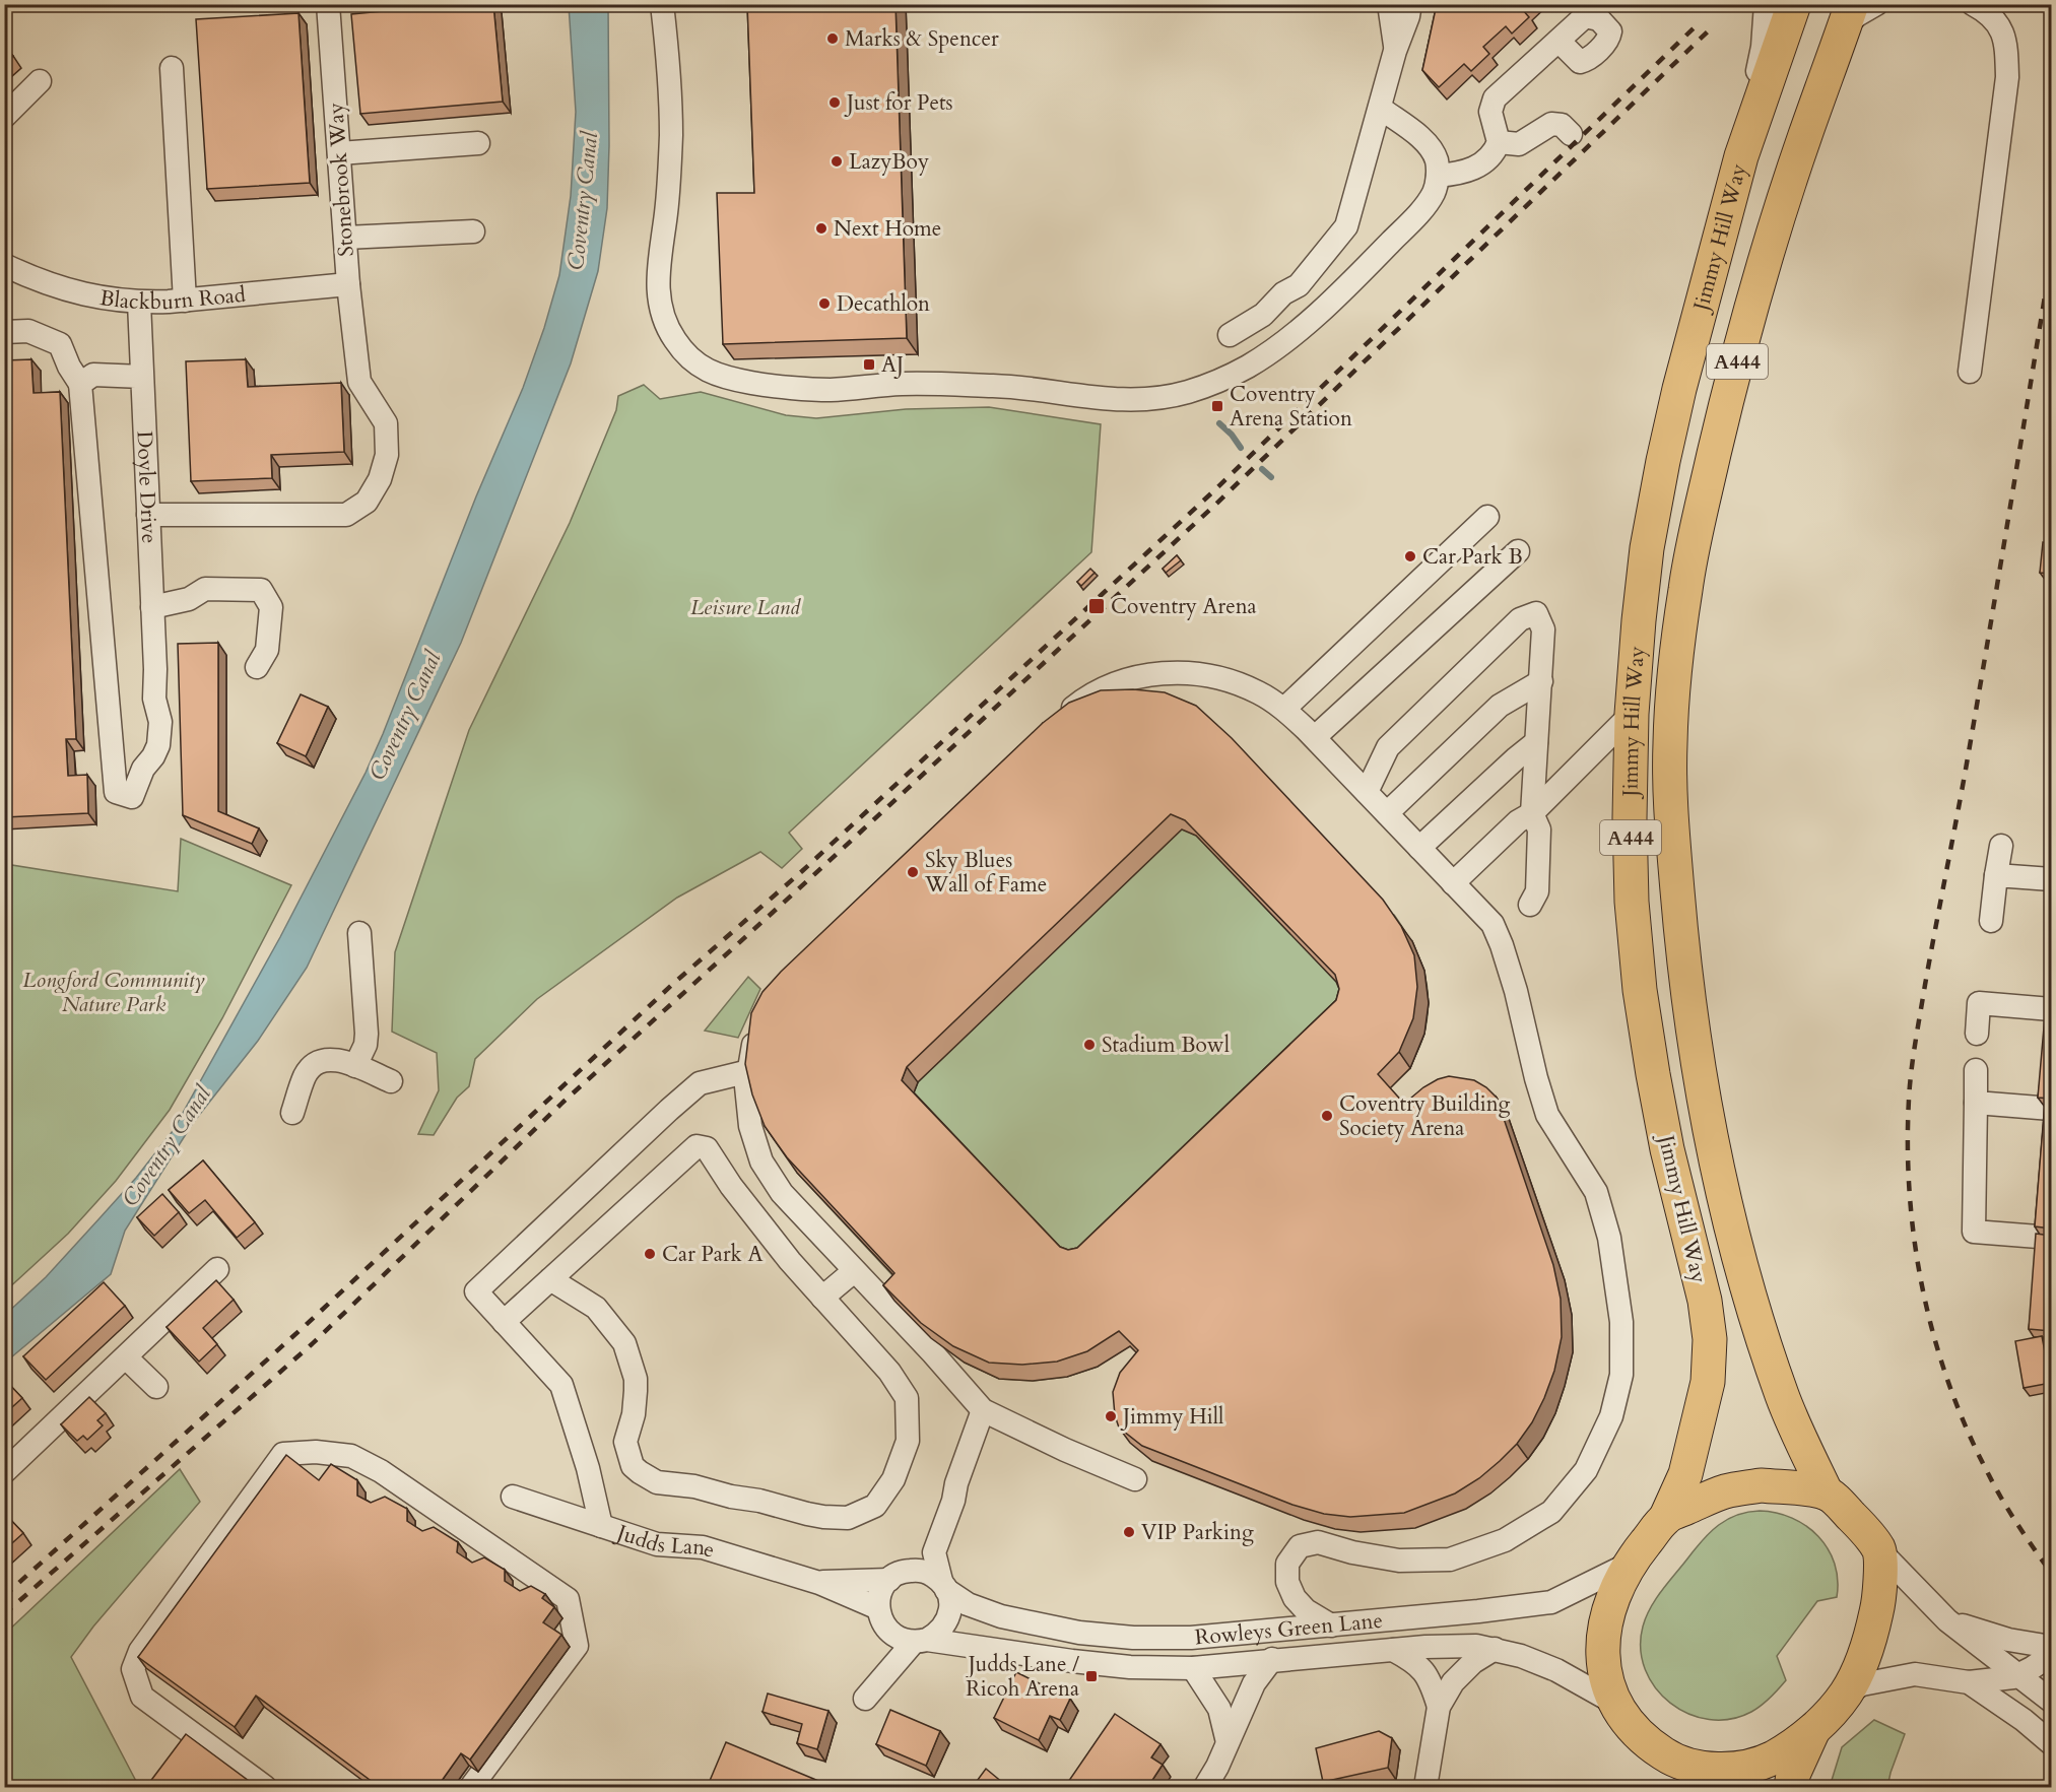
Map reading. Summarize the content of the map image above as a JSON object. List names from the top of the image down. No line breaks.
{"streets":{"highway":["Jimmy Hill Way","A444"],"street":["Stonebrook Way","Blackburn Road","Doyle Drive","Judds Lane","Rowleys Green Lane"]},"crossings":[["Stonebrook Way","Blackburn Road"],["Stonebrook Way","Doyle Drive"],["Blackburn Road","Doyle Drive"],["Judds Lane","Rowleys Green Lane"]],"water":["Coventry Canal"],"parks":["Leisure Land","Longford Community Nature Park"],"places":{"other":["Marks & Spencer","Just for Pets","LazyBoy","Next Home","Decathlon","Car Park B","Sky Blues Wall of Fame","Stadium Bowl","Coventry Building Society Arena","Car Park A","Jimmy Hill","VIP Parking"],"transit":["AJ","Coventry Arena Station","Coventry Arena","Judds Lane / Ricoh Arena"]}}
